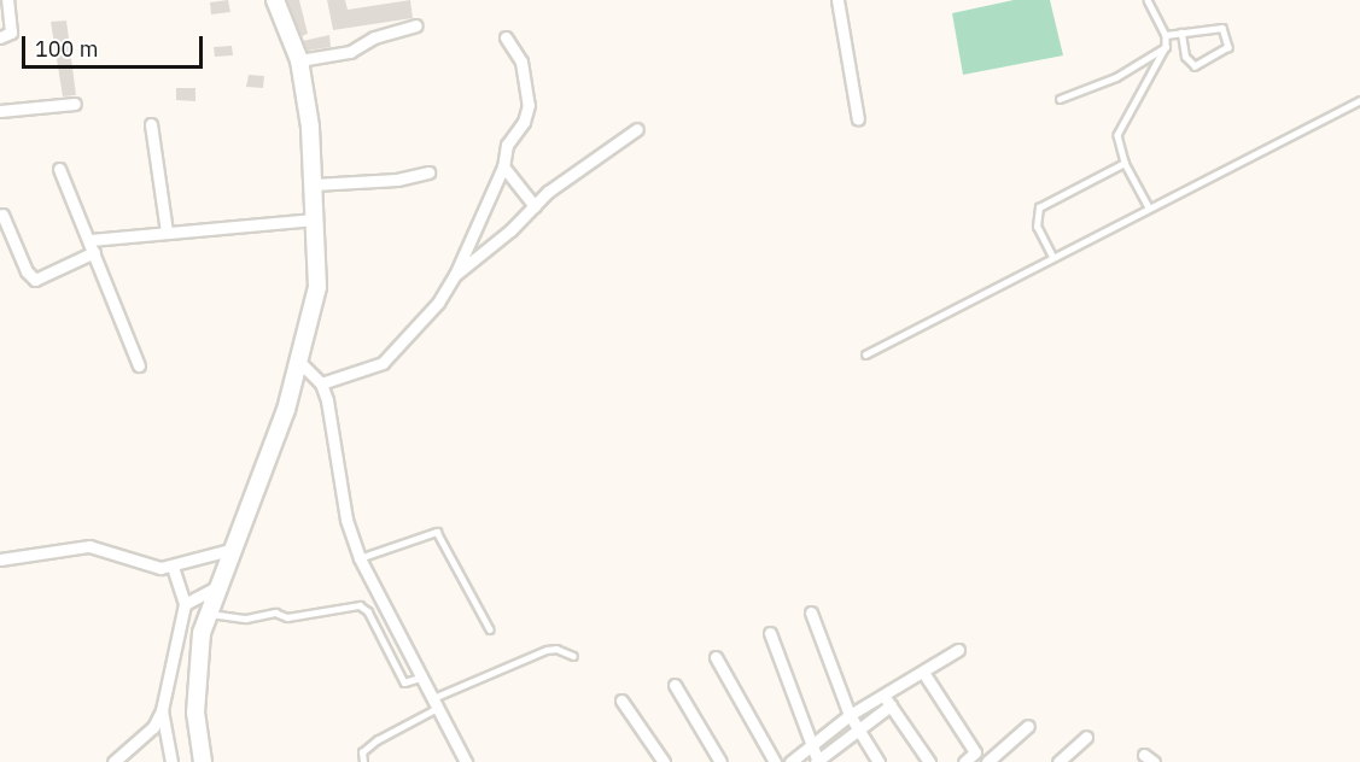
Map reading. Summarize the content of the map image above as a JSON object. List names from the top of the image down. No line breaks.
{"scale_bar":"100 m"}
